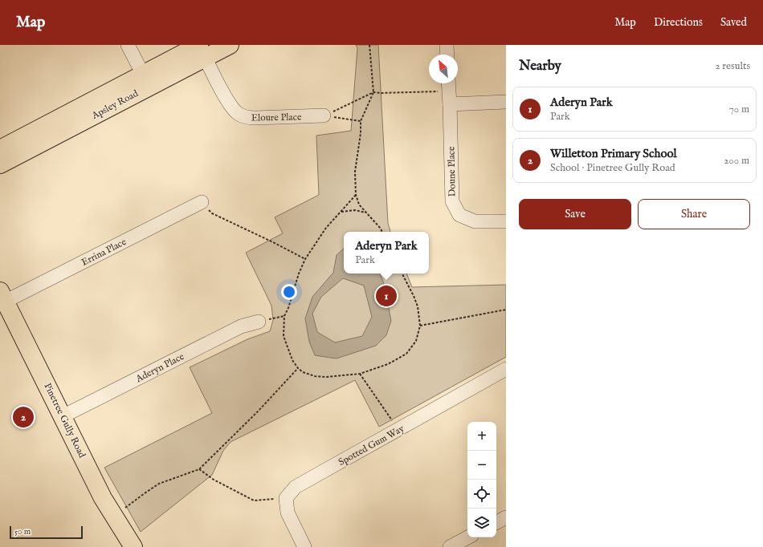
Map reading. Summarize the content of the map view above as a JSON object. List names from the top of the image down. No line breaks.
{"streets":{"main road":["Apsley Road","Pinetree Gully Road"],"street":["Eloure Place","Doune Place","Errina Place","Aderyn Place","Spotted Gum Way"]},"crossings":[["Apsley Road","Eloure Place"],["Errina Place","Pinetree Gully Road"],["Aderyn Place","Pinetree Gully Road"]],"scale_bar":"50 m","north":"top left","page":{"header":"Map","nav":["Map","Directions","Saved"],"heading":["Nearby","2 results"],"list":[{"mark":"1","name":"Aderyn Park","note":"Park","value":"70 m"},{"mark":"2","name":"Willetton Primary School","note":"School · Pinetree Gully Road","value":"200 m"}],"buttons":["Save","Share"],"popup":["Aderyn Park","Park"],"pins":["1","2"],"map_buttons":["+","−"],"scale":"50 m"}}
